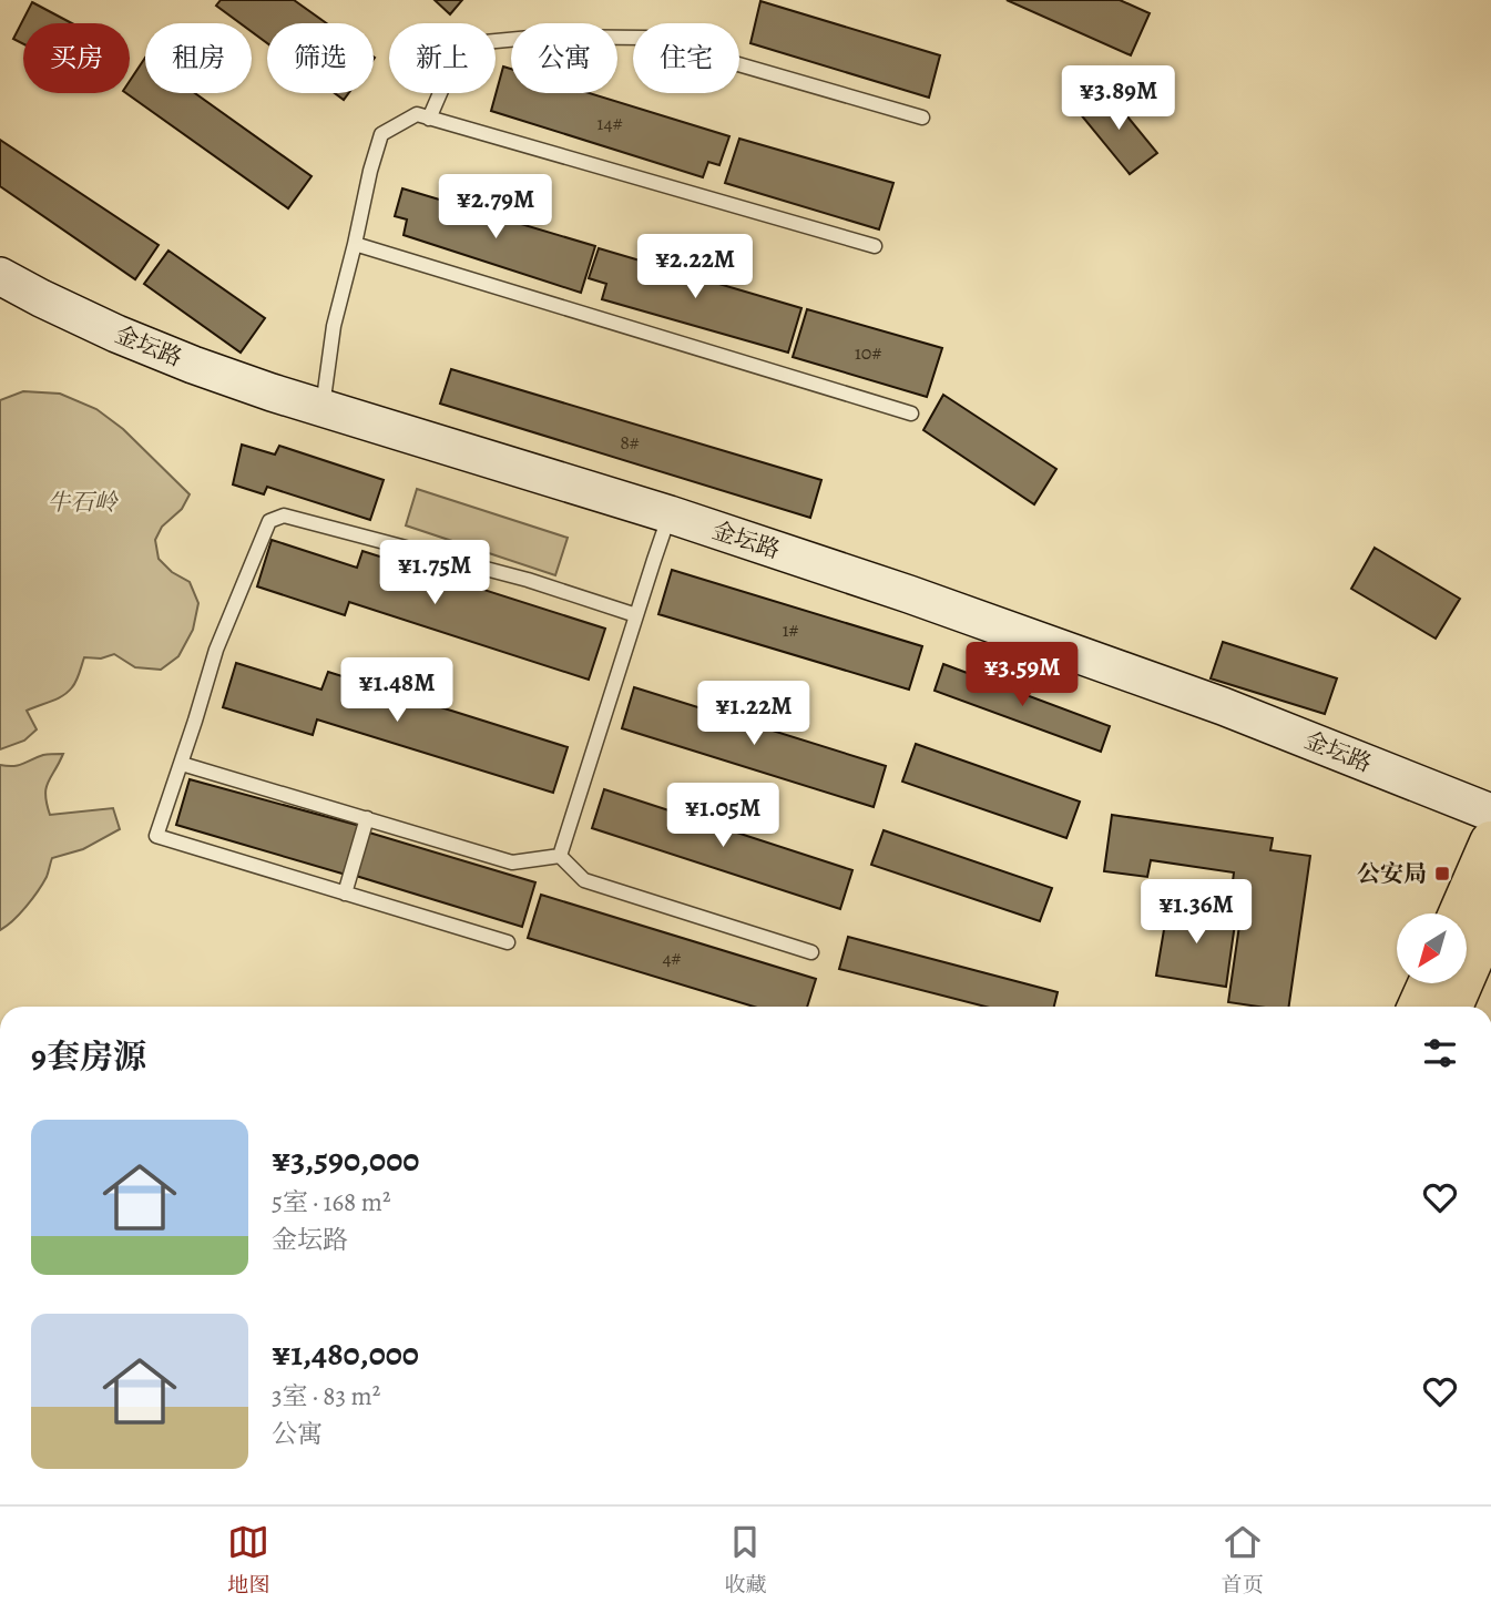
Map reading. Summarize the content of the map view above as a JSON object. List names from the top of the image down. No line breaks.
{"streets":{"main road":["金坛路"]},"parks":["牛石岭"],"places":{"transit":["公安局"]},"house_numbers":["14#","10#","8#","1#","4#"],"north":"bottom left","page":{"chip":["买房","租房","筛选","新上","公寓","住宅"],"price":["¥3.89M","¥2.79M","¥2.22M","¥1.75M","¥3.59M","¥1.48M","¥1.22M","¥1.05M","¥1.36M"],"heading":"9套房源","list":[{"name":"¥3,590,000","note":"5室 · 168 m² · 金坛路"},{"name":"¥1,480,000","note":"3室 · 83 m² · 公寓"}],"tabs":["地图","收藏","首页"]}}
